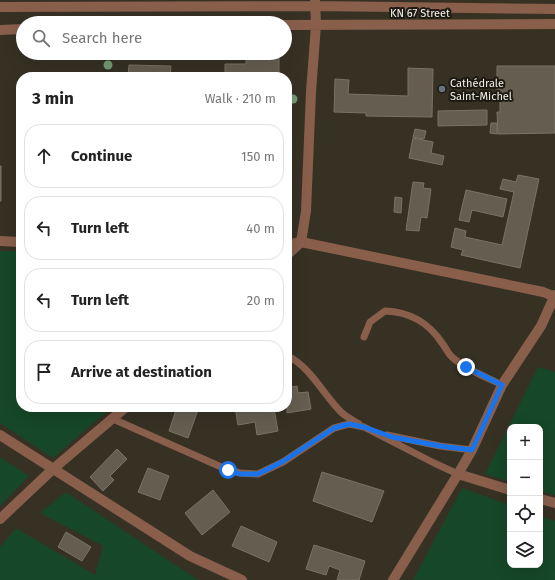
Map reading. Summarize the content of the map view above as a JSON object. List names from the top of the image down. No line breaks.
{"streets":{"street":["KN 67 Street"]},"places":["Cathédrale Saint-Michel"],"page":{"search":"Search here","heading":["3 min","Walk · 210 m"],"list":[["Continue","150 m"],["Turn left","40 m"],["Turn left","20 m"],"Arrive at destination"],"map_buttons":["+","−"]}}
